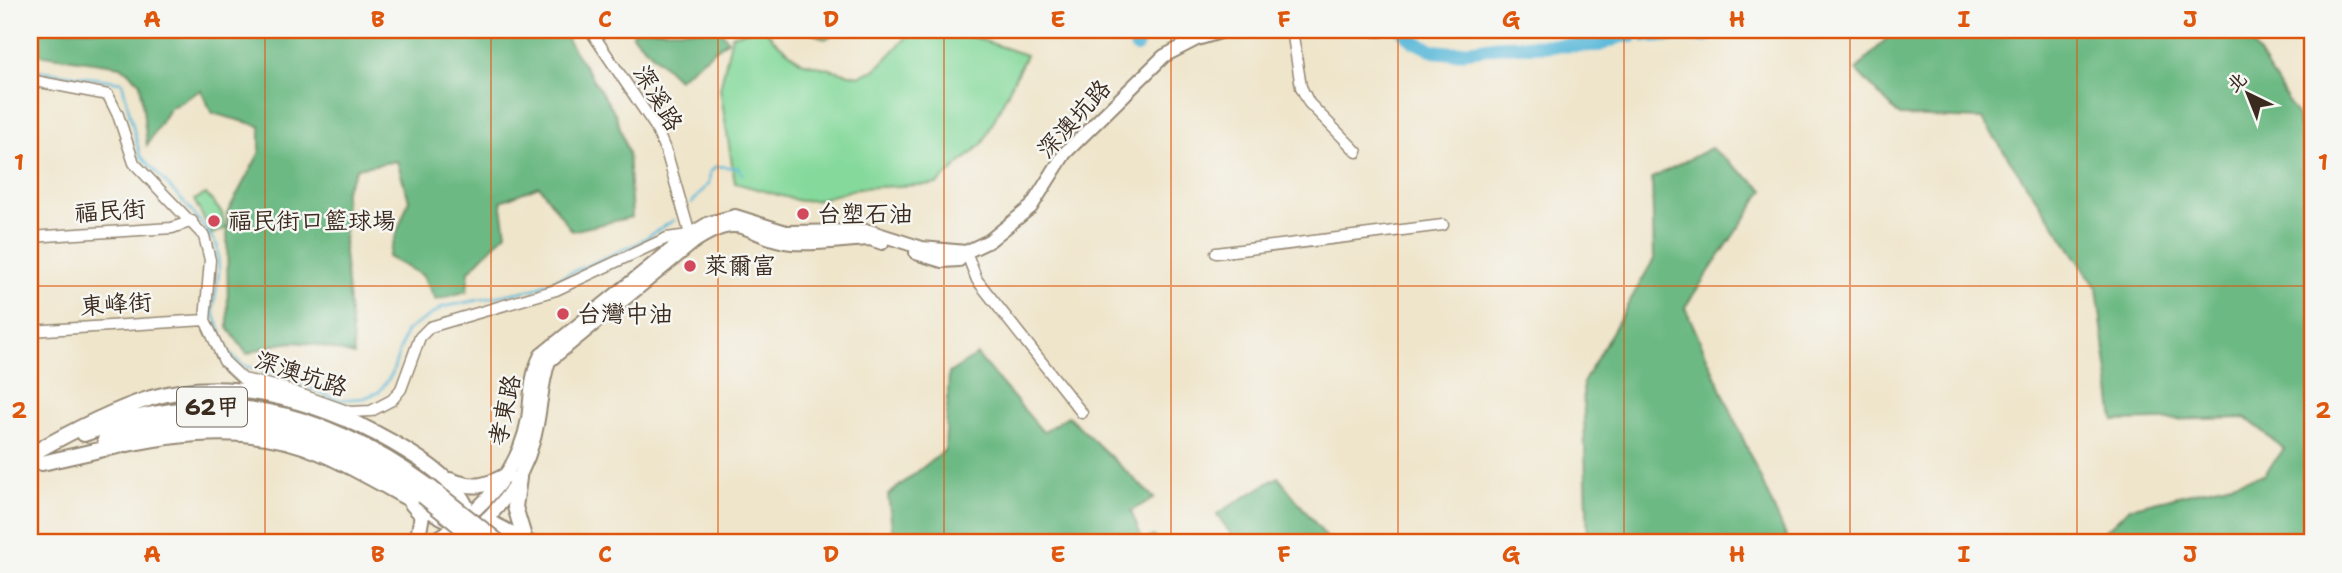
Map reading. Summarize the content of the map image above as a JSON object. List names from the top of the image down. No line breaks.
{"streets":{"highway":["62甲"],"main road":["深澳坑路","孝東路"],"street":["深溪路","福民街","東峰街"]},"crossings":[["深溪路","深澳坑路"],["深溪路","孝東路"],["深澳坑路","福民街"],["深澳坑路","東峰街"],["深澳坑路","孝東路"],["62甲","孝東路"]],"places":["台塑石油","福民街口籃球場","萊爾富","台灣中油"],"north":"top left","grid":{"columns":["A","B","C","D","E","F","G","H","I","J"],"rows":["1","2"]}}
